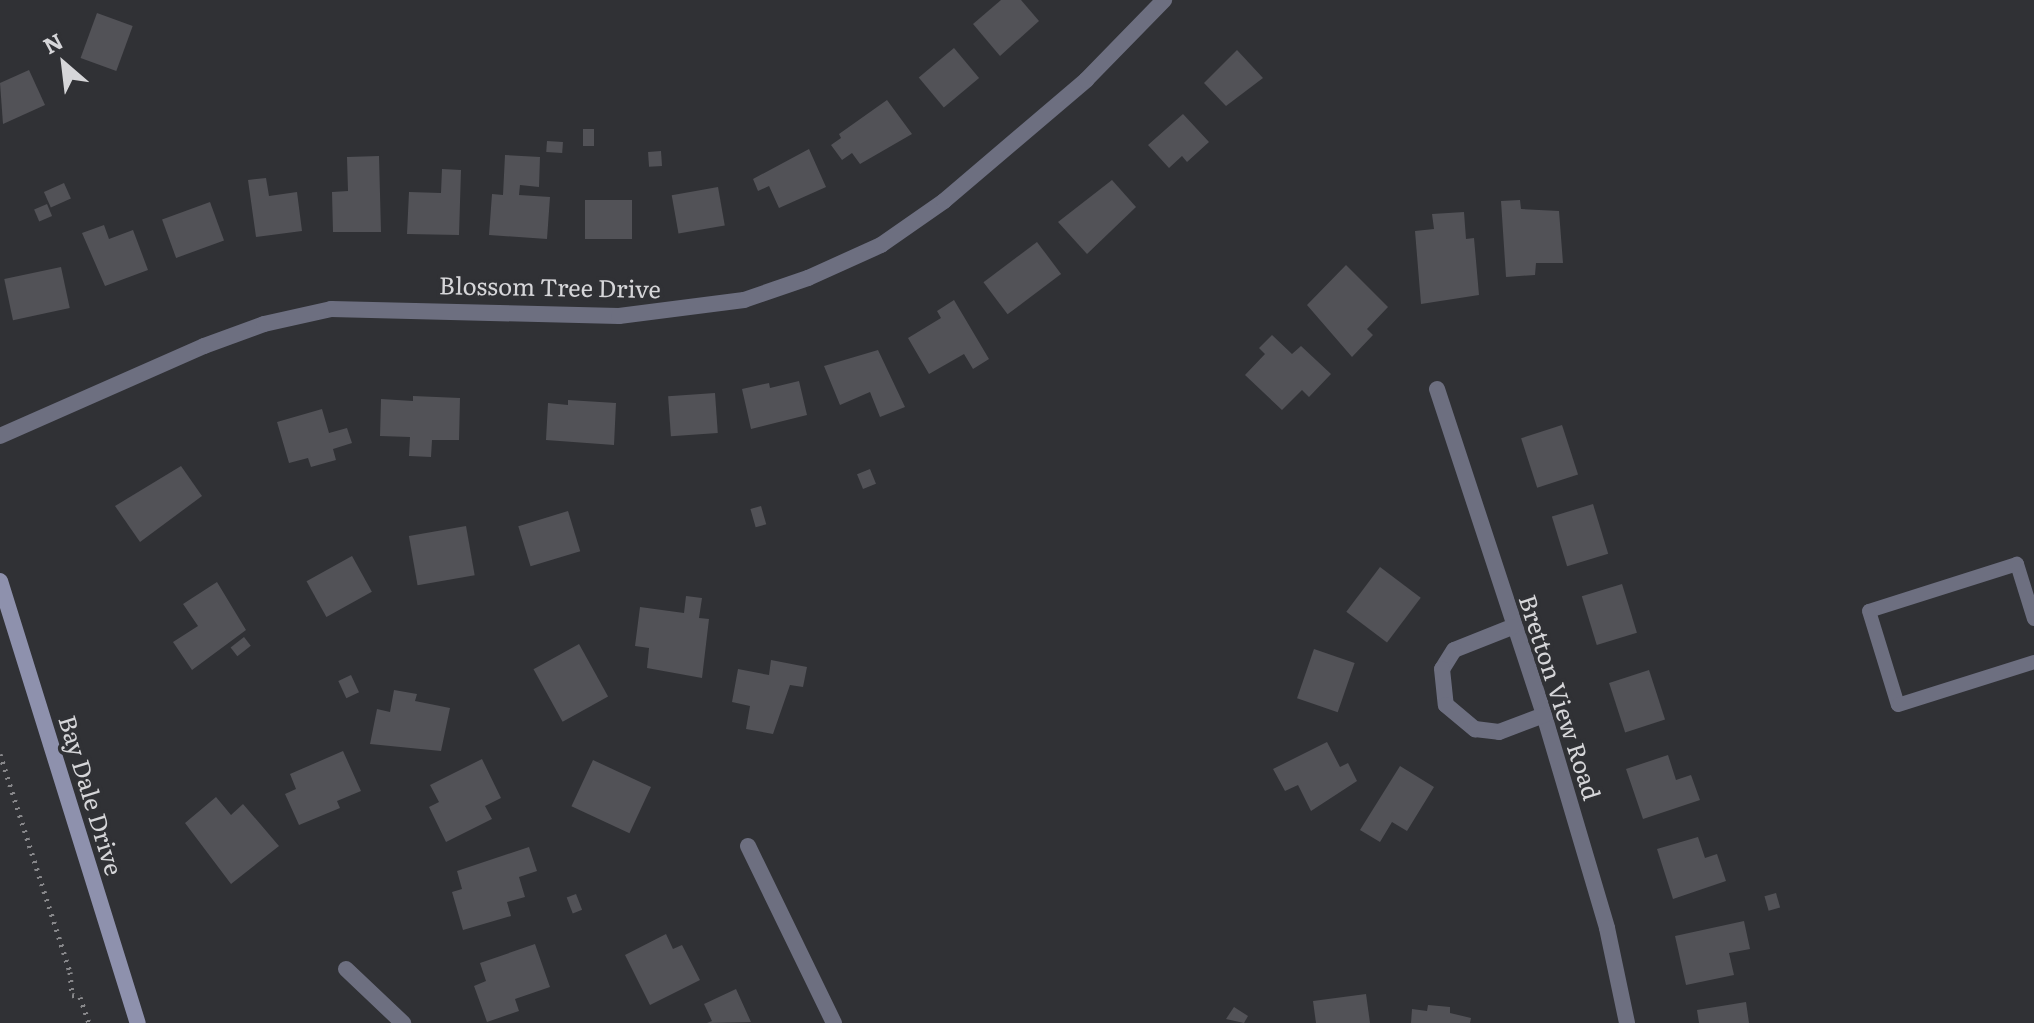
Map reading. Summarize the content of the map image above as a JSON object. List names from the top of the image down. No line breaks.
{"streets":{"street":["Blossom Tree Drive","Bretton View Road","Bay Dale Drive"]},"north":"top left"}
